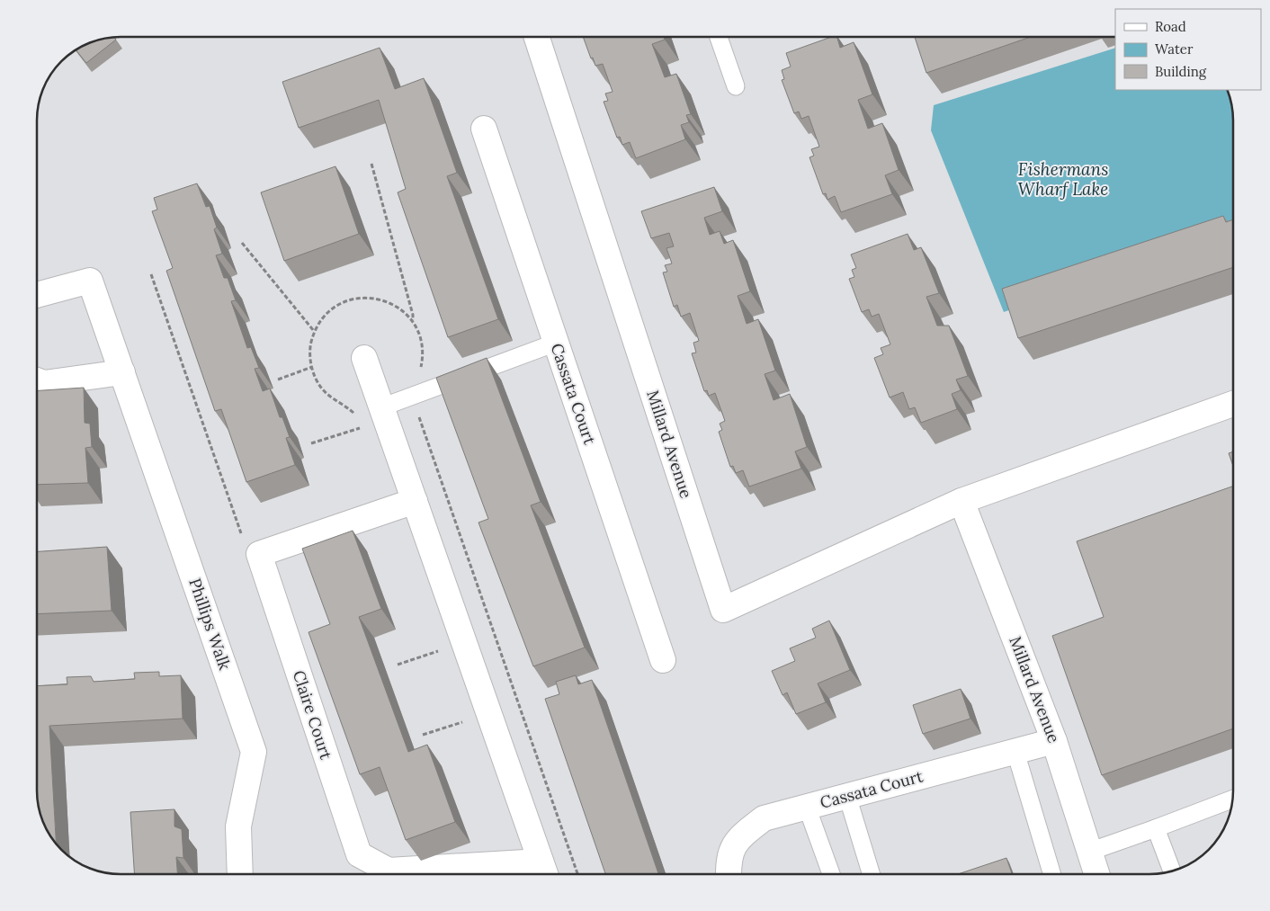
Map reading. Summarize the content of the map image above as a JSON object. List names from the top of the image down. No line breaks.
{"streets":{"street":["Cassata Court","Millard Avenue","Phillips Walk","Claire Court"]},"crossings":[["Cassata Court","Millard Avenue"]],"water":["Fishermans Wharf Lake"],"legend":["Road","Water","Building"]}
